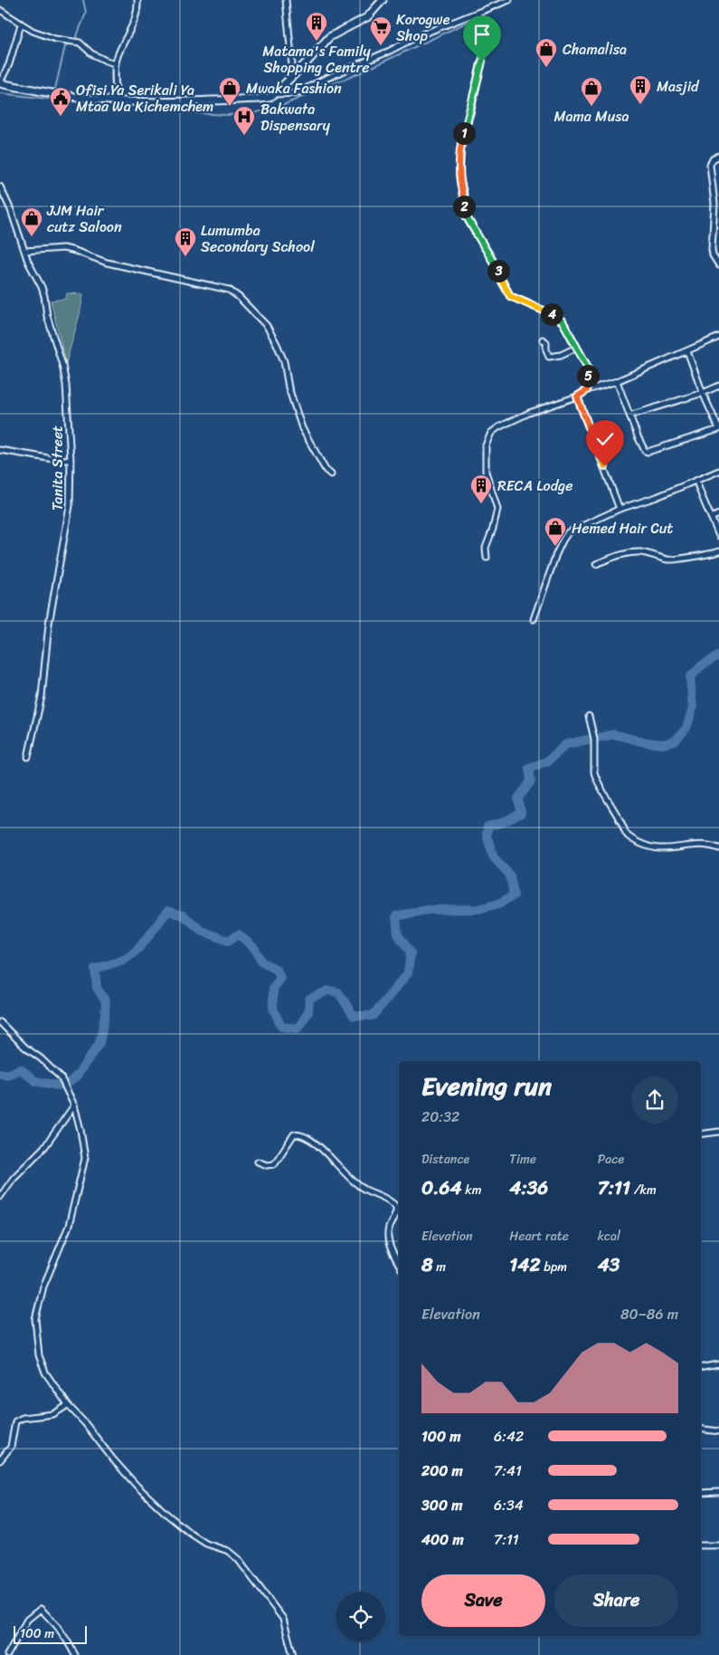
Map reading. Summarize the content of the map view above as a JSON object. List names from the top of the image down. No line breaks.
{"streets":{"street":["Tanita Street"]},"places":{"building":["Matama's Family Shopping Centre","Masjid","Lumumba Secondary School","RECA Lodge"],"supermarket":["Korogwe Shop"],"shop":["Chamalisa","Mwaka Fashion","Mama Musa","JJM Hair cutz Saloon","Hemed Hair Cut"],"public building":["Ofisi Ya Serikali Ya Mtaa Wa Kichemchem"],"hospital":["Bakwata Dispensary"]},"scale_bar":"100 m","page":{"pins":["1","2","3","4","5"],"heading":["Evening run","20:32"],"stats":[["Distance","0.64 km"],["Time","4:36"],["Pace","7:11 /km"],["Elevation","8 m"],["Heart rate","142 bpm"],["kcal","43"]],"chart":["Elevation","80–86 m"],"list":[{"name":"100 m","note":"6:42"},{"name":"200 m","note":"7:41"},{"name":"300 m","note":"6:34"},{"name":"400 m","note":"7:11"}],"buttons":["Save","Share"],"scale":"100 m"}}
